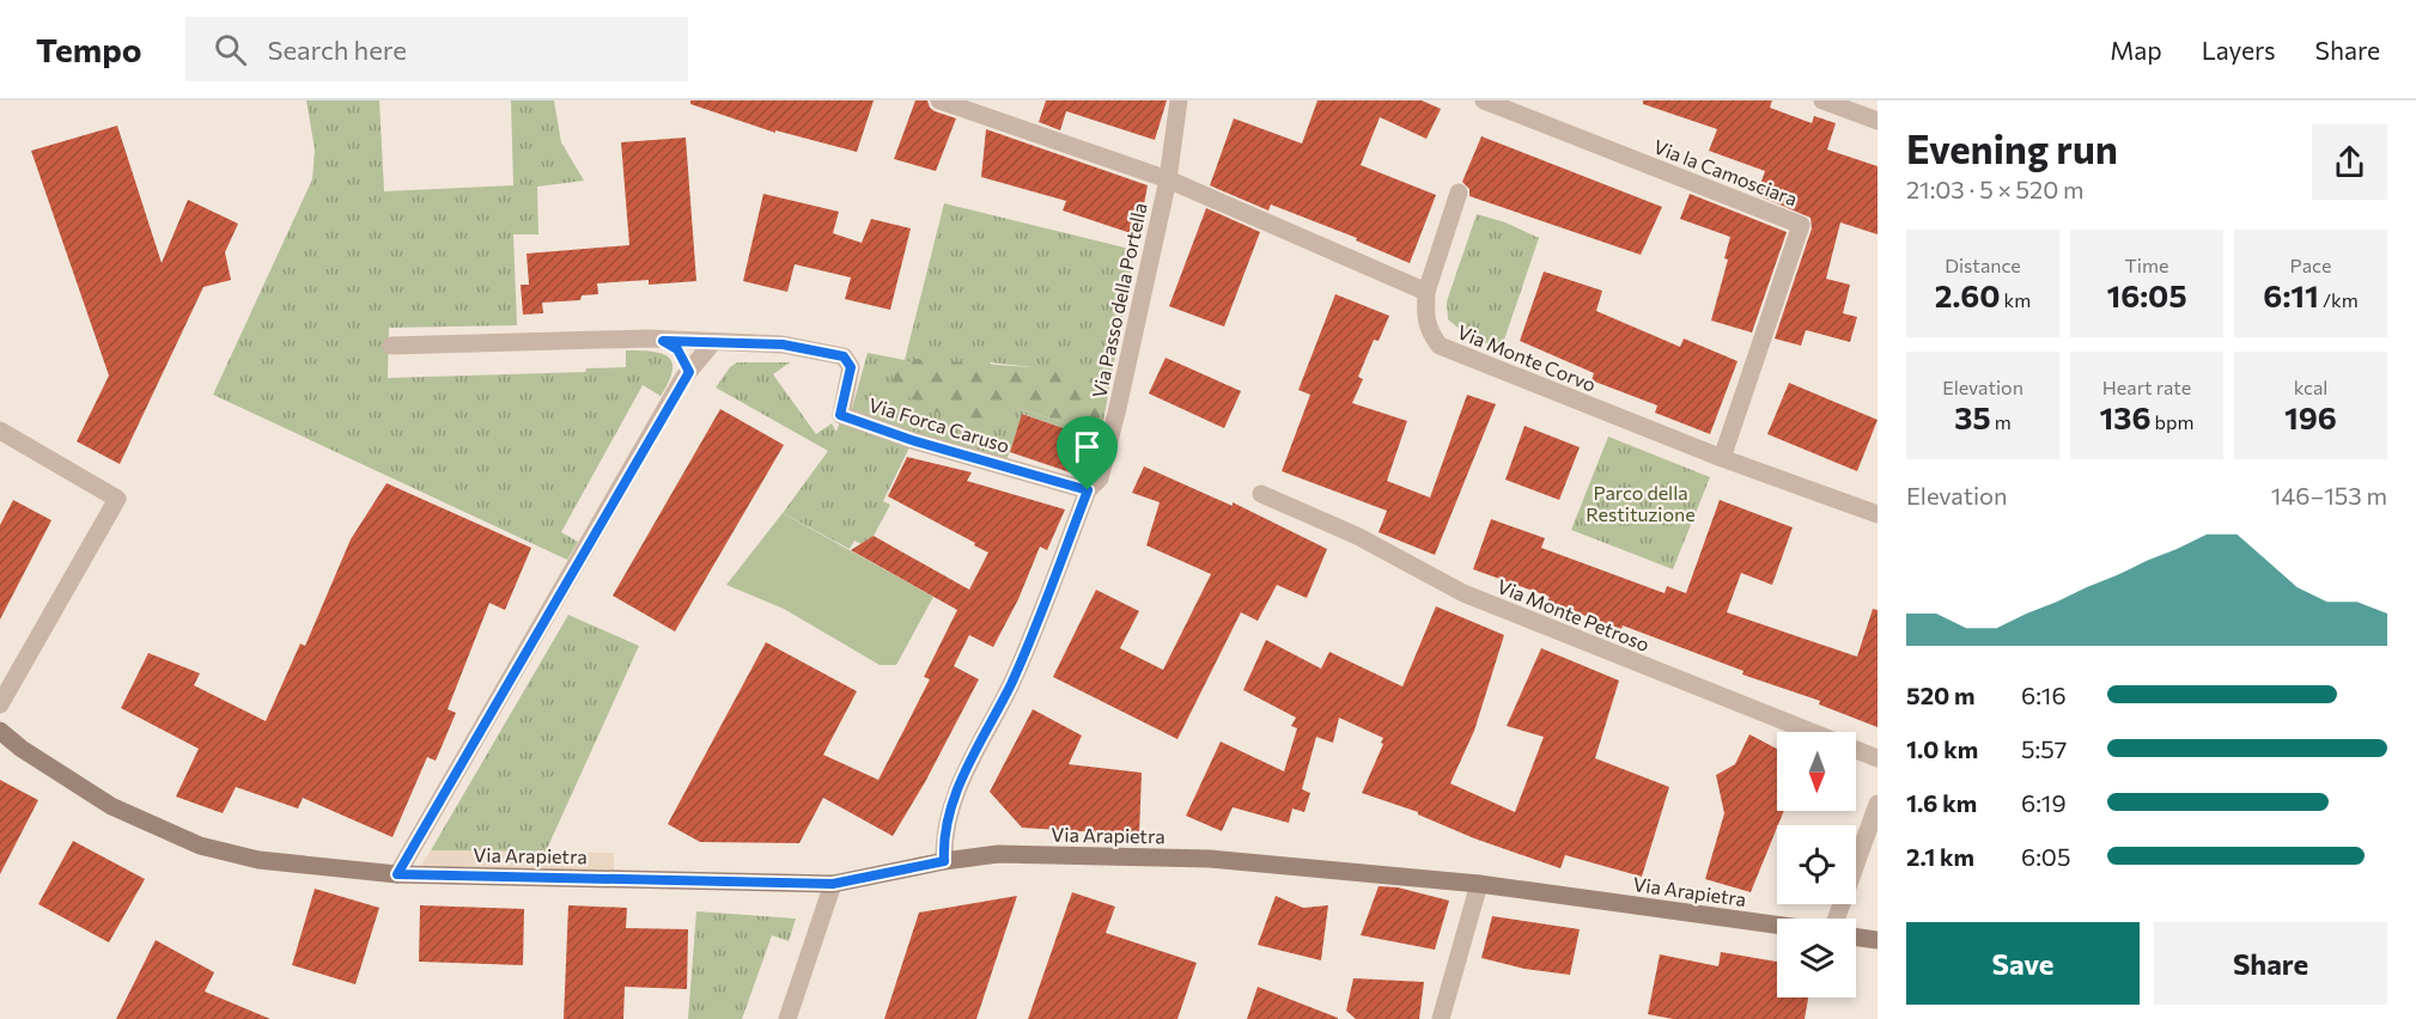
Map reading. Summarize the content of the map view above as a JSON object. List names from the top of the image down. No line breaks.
{"streets":{"street":["Via la Camosciara","Via Passo della Portella","Via Monte Corvo","Via Forca Caruso","Via Monte Petroso","Via Arapietra"]},"crossings":[["Via la Camosciara","Via Monte Corvo"],["Via Passo della Portella","Via Forca Caruso"],["Via Passo della Portella","Via Arapietra"]],"parks":["Parco della Restituzione"],"north":"bottom","page":{"header":"Tempo","search":"Search here","nav":["Map","Layers","Share"],"heading":["Evening run","21:03 · 5 × 520 m"],"stats":[["Distance","2.60 km"],["Time","16:05"],["Pace","6:11 /km"],["Elevation","35 m"],["Heart rate","136 bpm"],["kcal","196"]],"chart":["Elevation","146–153 m"],"list":[{"name":"520 m","note":"6:16"},{"name":"1.0 km","note":"5:57"},{"name":"1.6 km","note":"6:19"},{"name":"2.1 km","note":"6:05"}],"buttons":["Save","Share"]}}
